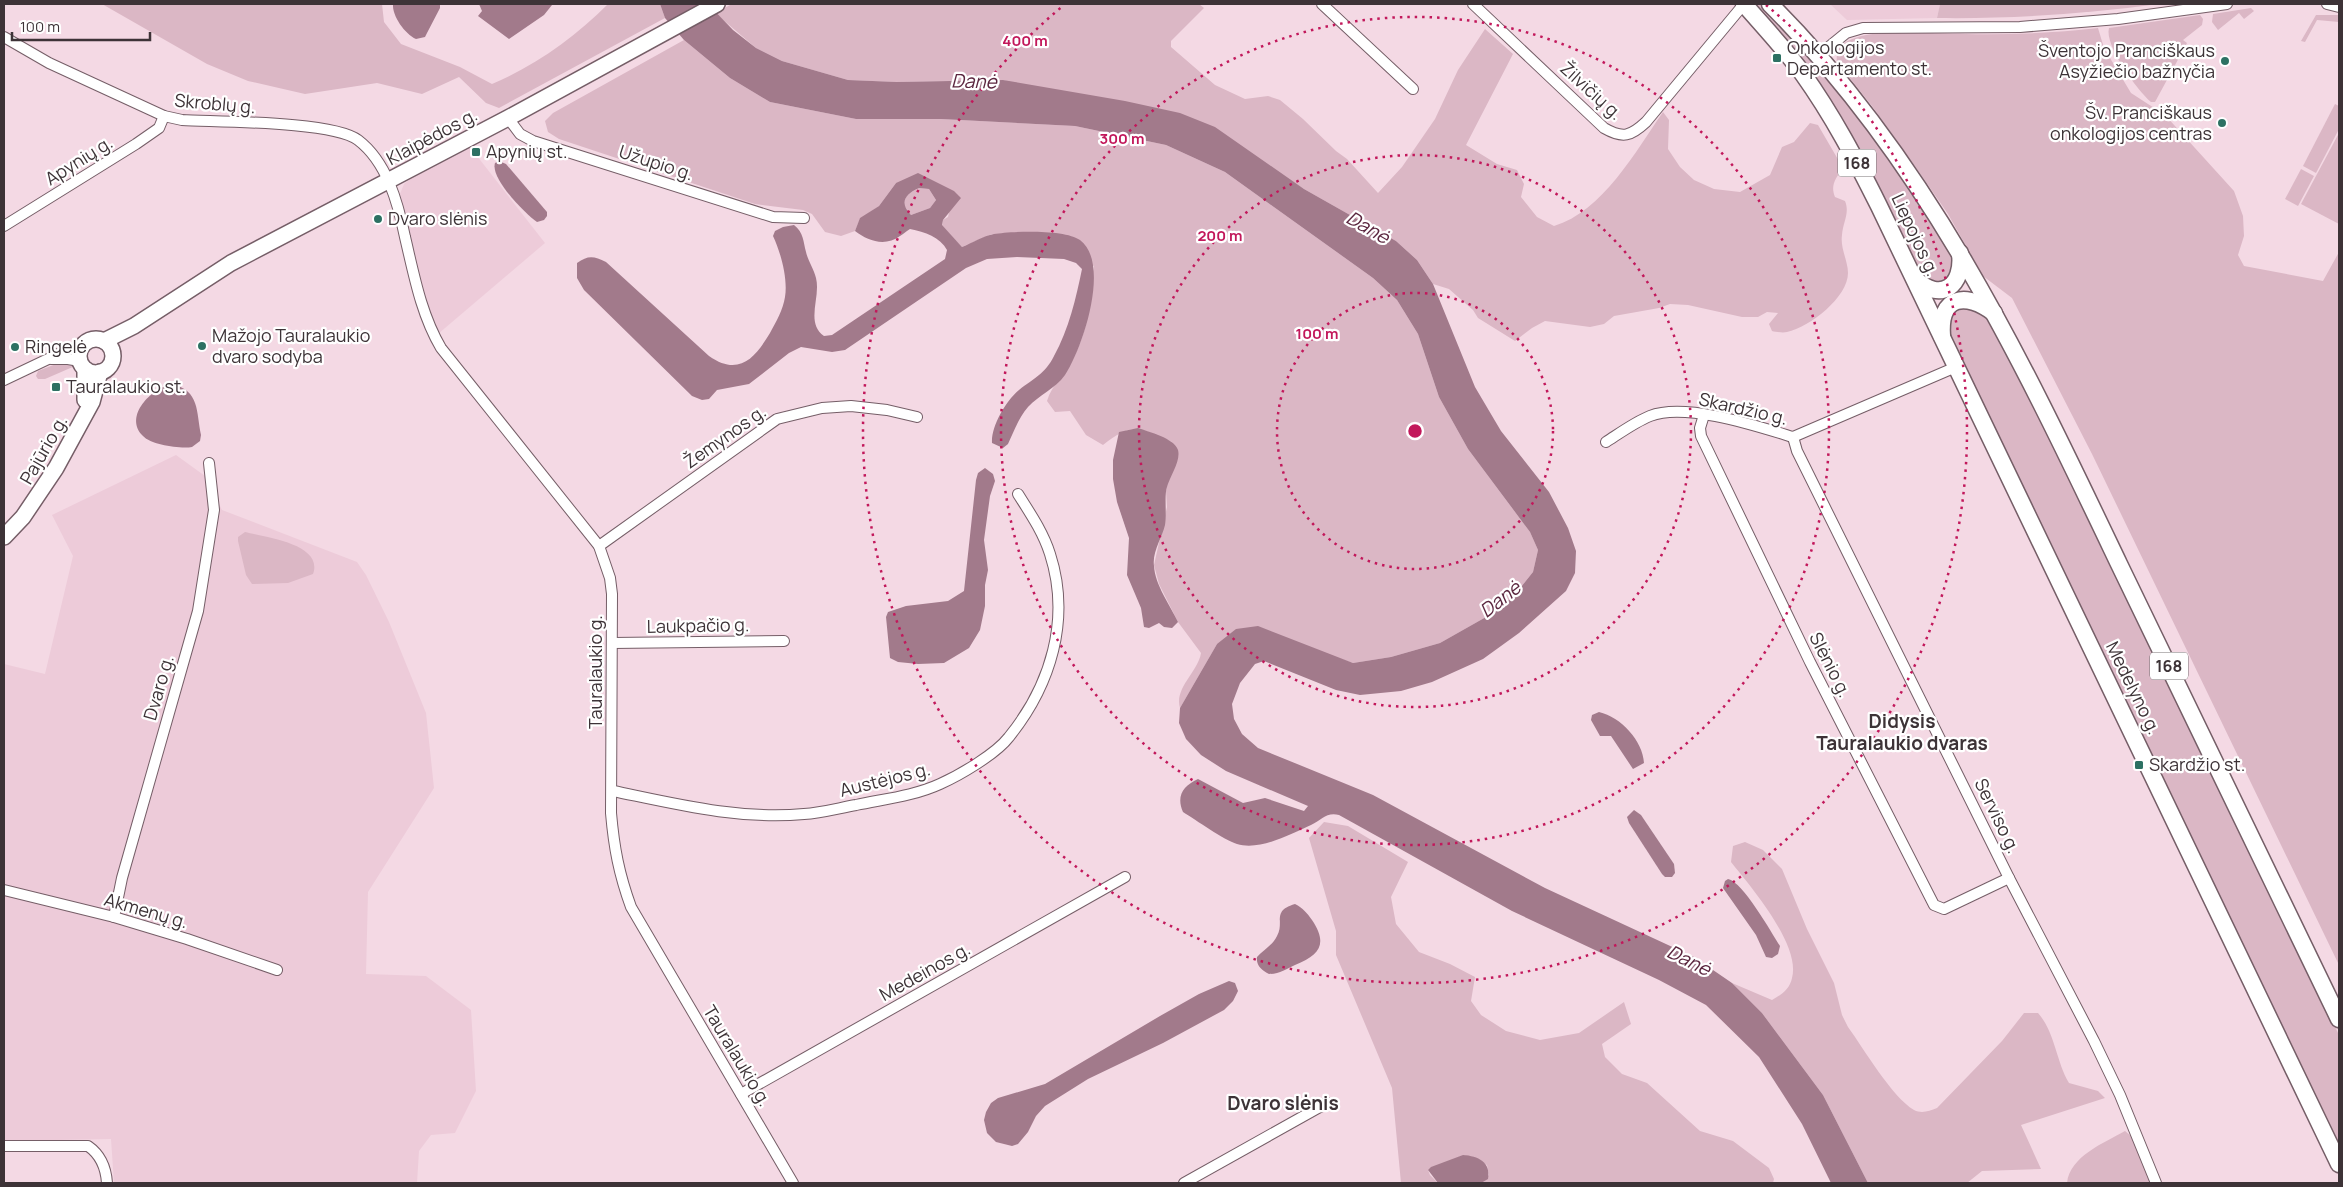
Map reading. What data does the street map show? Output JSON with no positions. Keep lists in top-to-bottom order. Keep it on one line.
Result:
{"streets":{"main road":["Klaipėdos g.","168","Liepojos g.","Pajūrio g.","Medelyno g."],"street":["Žilvičių g.","Skroblų g.","Apynių g.","Užupio g.","Skardžio g.","Žemynos g.","Laukpačio g.","Slėnio g.","Tauralaukio g.","Dvaro g.","Austėjos g.","Serviso g.","Akmenų g.","Medeinos g."]},"crossings":[["Žilvičių g.","Liepojos g."],["Skroblų g.","Klaipėdos g."],["Skroblų g.","Apynių g."],["Skroblų g.","Tauralaukio g."],["Klaipėdos g.","Užupio g."],["Klaipėdos g.","Pajūrio g."],["Klaipėdos g.","Tauralaukio g."],["168","Liepojos g."],["Liepojos g.","Medelyno g."],["Skardžio g.","Slėnio g."],["Skardžio g.","Medelyno g."],["Skardžio g.","Serviso g."],["Žemynos g.","Tauralaukio g."],["Laukpačio g.","Tauralaukio g."],["Slėnio g.","Serviso g."],["Tauralaukio g.","Austėjos g."],["Tauralaukio g.","Medeinos g."],["Dvaro g.","Akmenų g."]],"districts":["Didysis Tauralaukio dvaras","Dvaro slėnis"],"water":["Danė"],"places":{"transit":["Onkologijos Departamento st.","Apynių st.","Tauralaukio st.","Skardžio st."],"other":["Šventojo Pranciškaus Asyžiečio bažnyčia","Šv. Pranciškaus onkologijos centras","Dvaro slėnis","Mažojo Tauralaukio dvaro sodyba","Ringelė"]},"scale_bar":"100 m","rings":["400 m","300 m","200 m","100 m"]}
